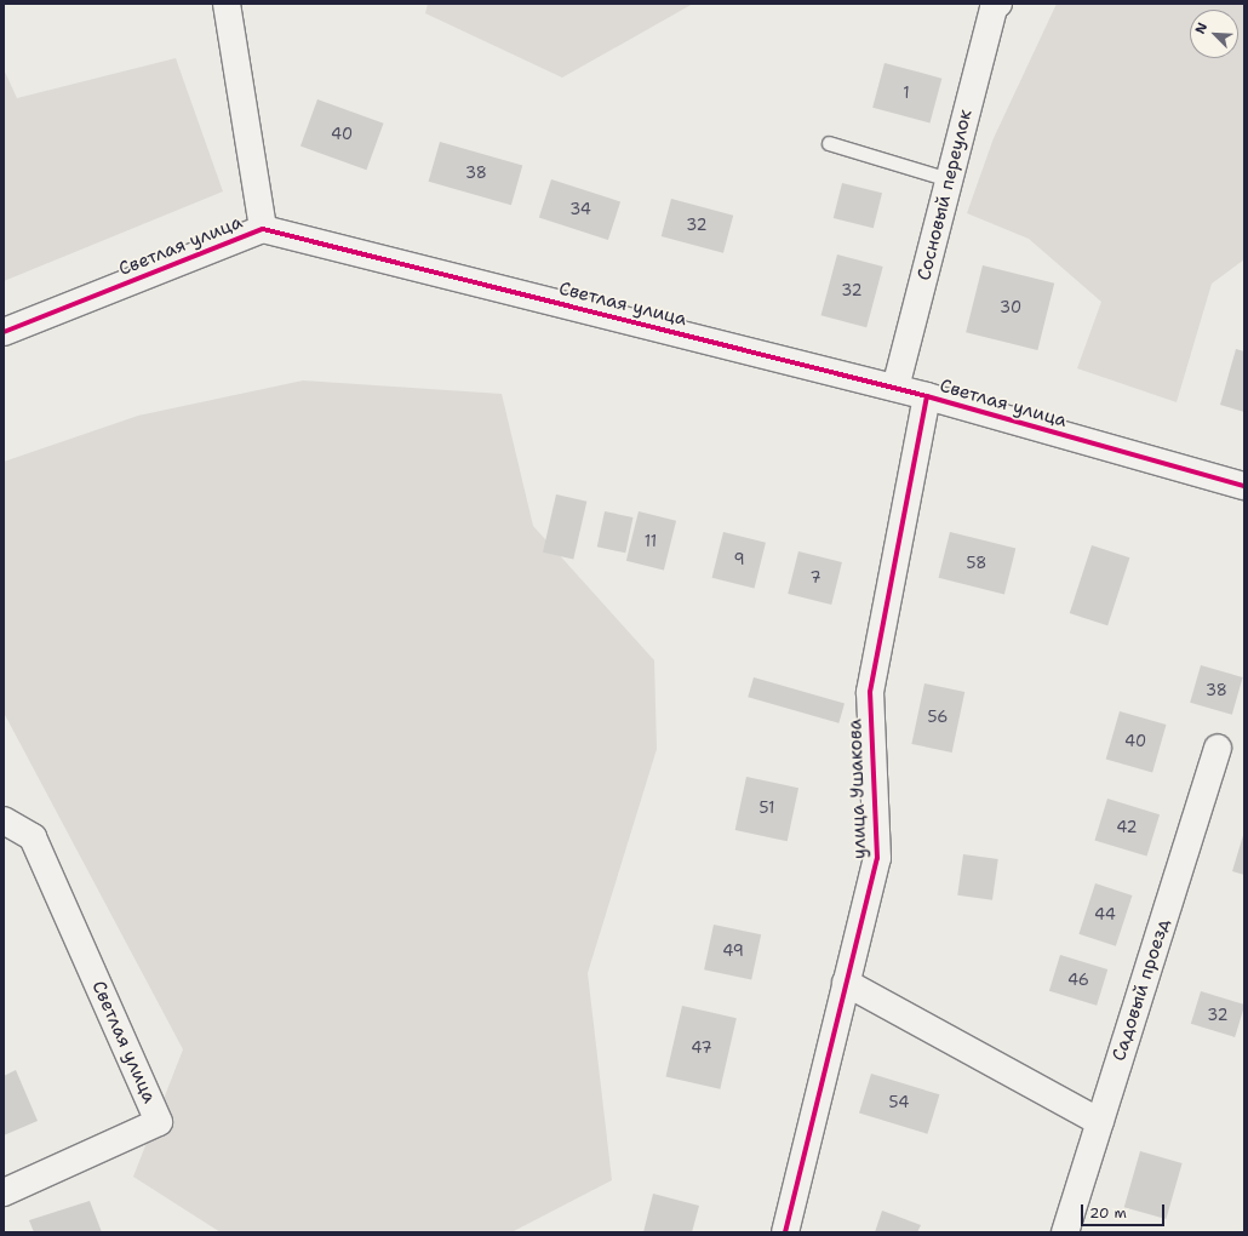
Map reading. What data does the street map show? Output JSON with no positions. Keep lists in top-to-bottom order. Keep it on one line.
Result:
{"streets":{"street":["Сосновый переулок","Светлая улица","улица Ушакова","Садовый проезд"]},"crossings":[["Сосновый переулок","Светлая улица"],["Светлая улица","улица Ушакова"]],"house_numbers":["1","40","38","34","32","32","30","11","9","58","7","38","56","40","51","42","44","49","46","32","47","54"],"scale_bar":"20 m","north":"top left"}
